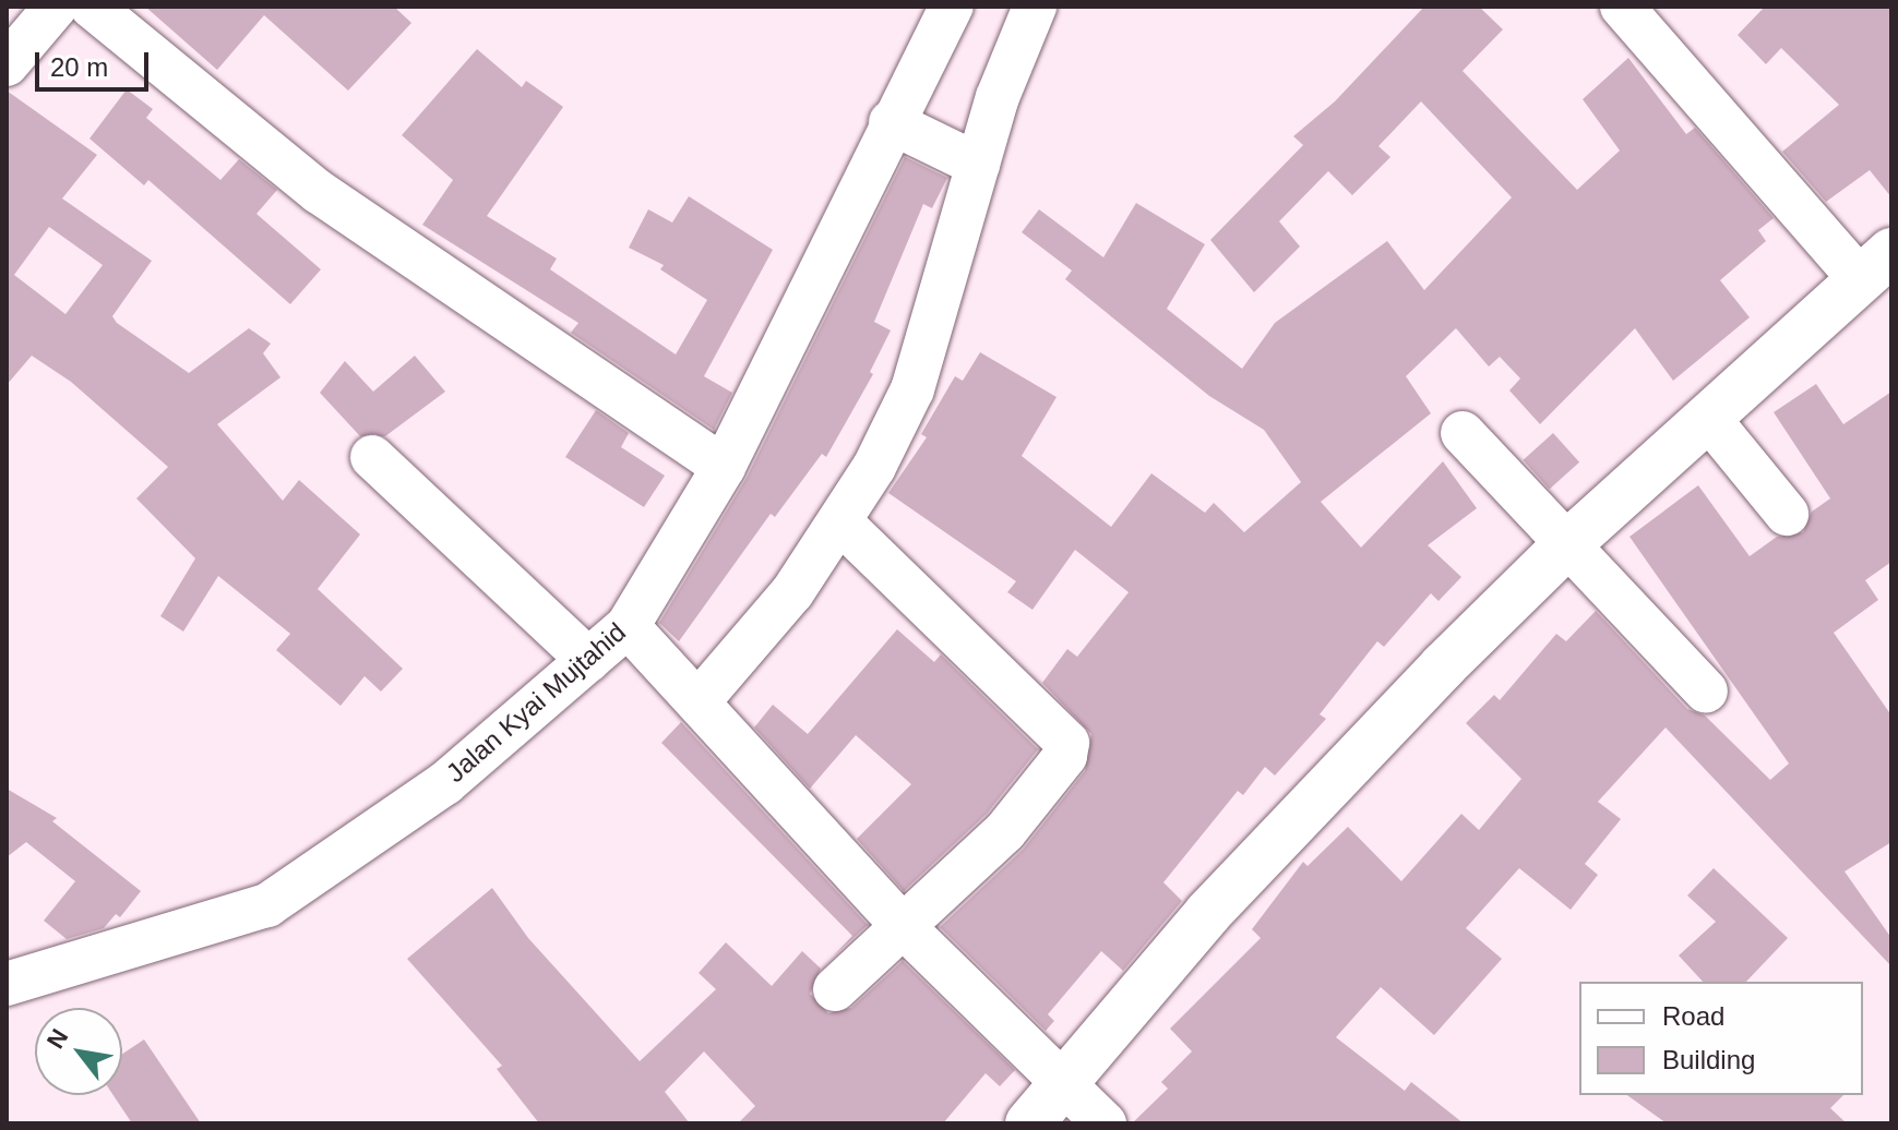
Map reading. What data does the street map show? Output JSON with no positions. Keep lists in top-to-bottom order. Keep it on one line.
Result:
{"streets":{"street":["Jalan Kyai Mujtahid"]},"legend":["Road","Building"],"scale_bar":"20 m","north":"top left"}
